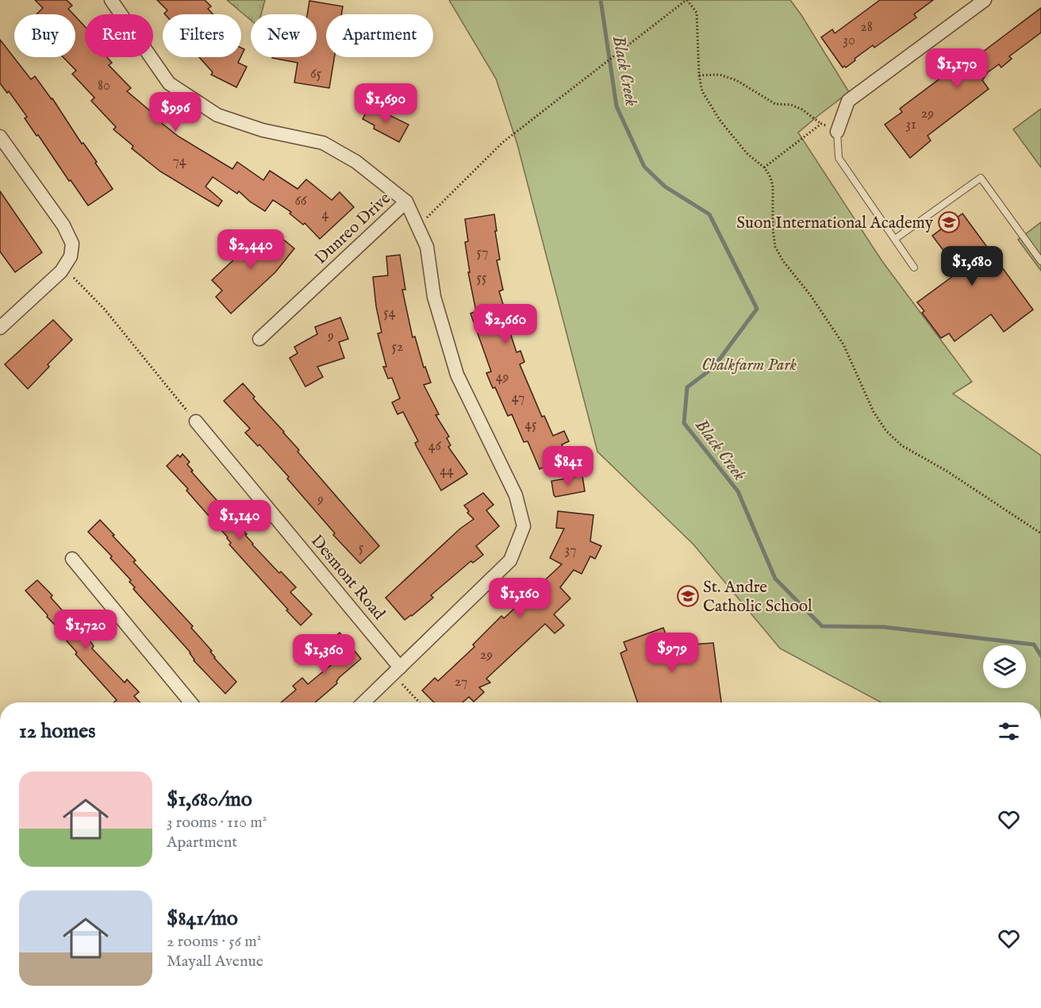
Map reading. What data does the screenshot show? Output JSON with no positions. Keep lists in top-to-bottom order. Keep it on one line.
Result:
{"streets":{"street":["Dunreo Drive","Desmont Road"]},"water":["Black Creek"],"parks":["Chalkfarm Park"],"places":{"school or university":["Suon International Academy","St. Andre Catholic School"]},"house_numbers":["28","30","65","80","29","31","74","66","4","57","55","54","9","52","49","47","45","46","44","9","5","37","29","27"],"page":{"chip":["Buy","Rent","Filters","New","Apartment"],"price":["$1,170","$1,690","$996","$2,440","$1,680","$2,660","$841","$1,140","$1,160","$1,720","$979","$1,360"],"heading":"12 homes","list":[{"name":"$1,680/mo","note":"3 rooms · 110 m² · Apartment"},{"name":"$841/mo","note":"2 rooms · 56 m² · Mayall Avenue"}]}}
